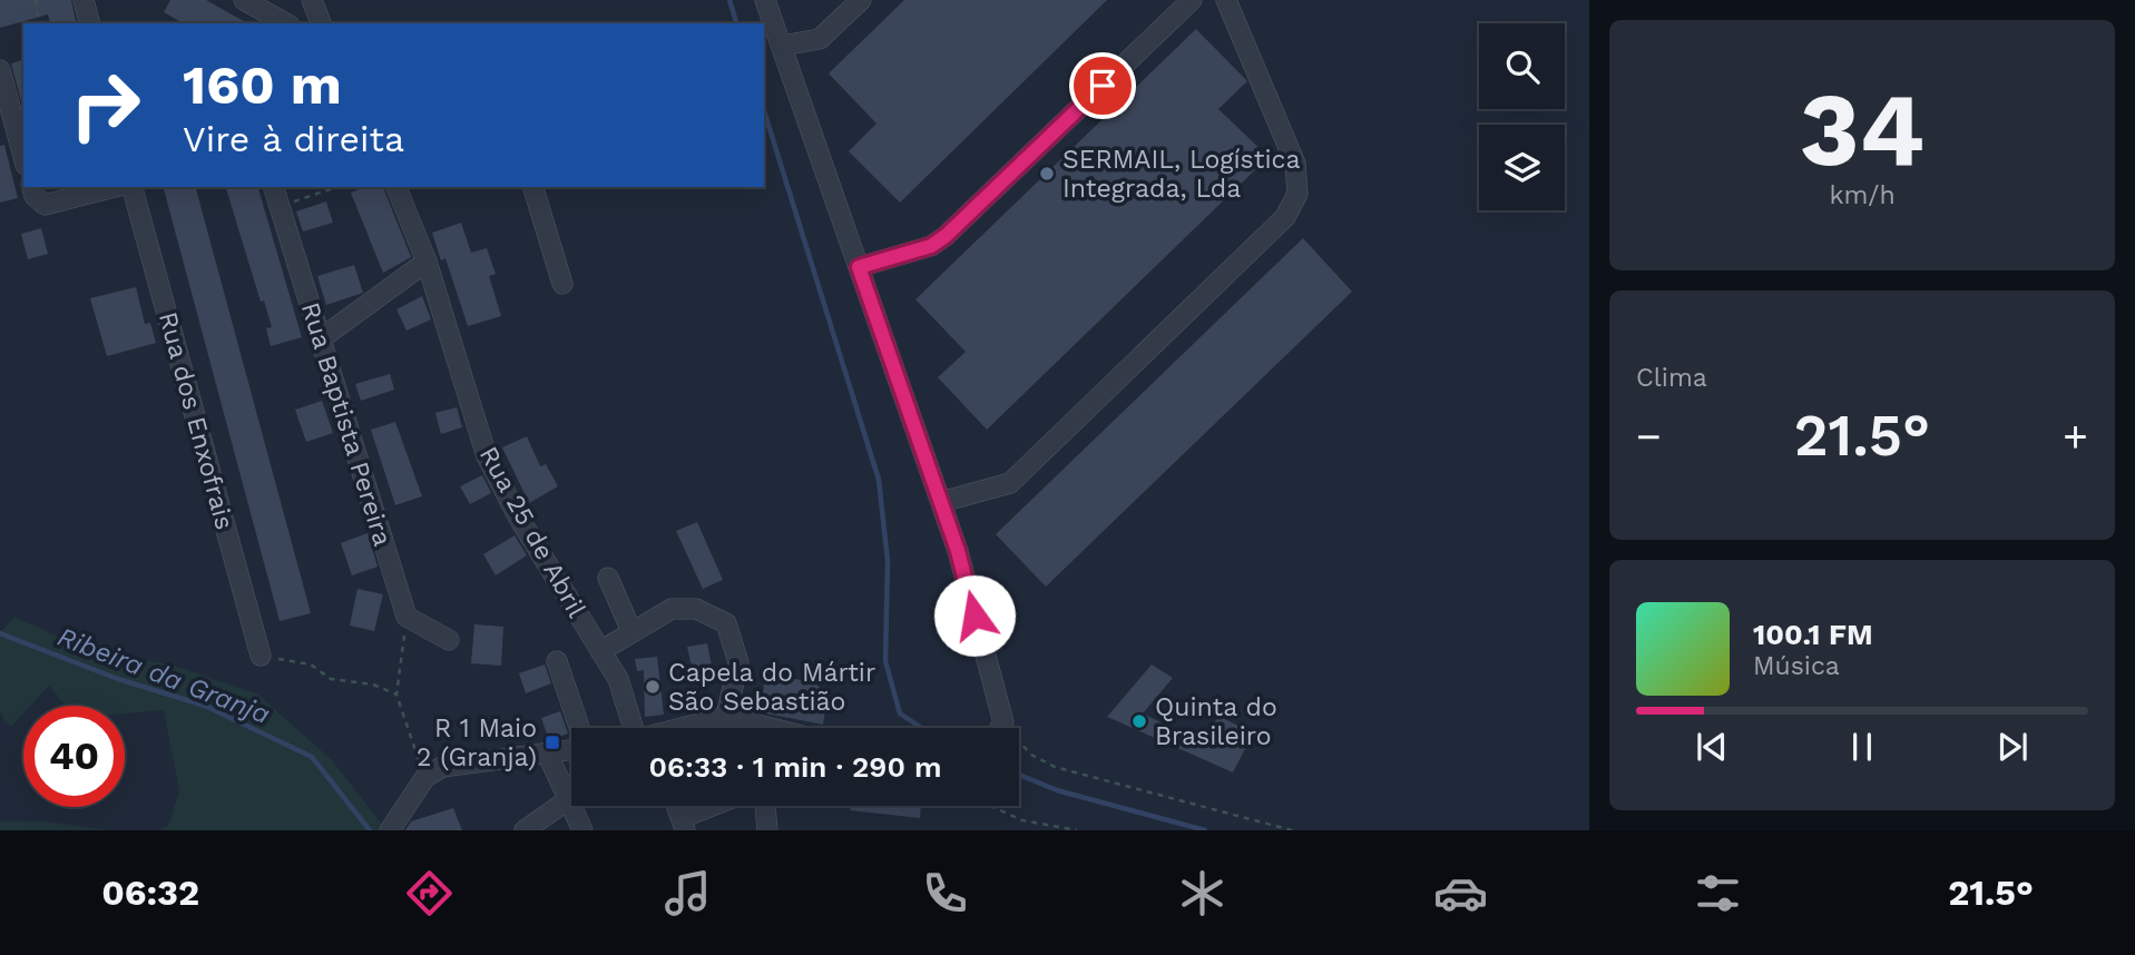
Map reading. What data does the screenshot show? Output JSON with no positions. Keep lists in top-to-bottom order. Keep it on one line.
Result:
{"streets":{"street":["Rua dos Enxofrais","Rua Baptista Pereira","Rua 25 de Abril"]},"water":["Ribeira da Granja"],"places":{"other":["SERMAIL, Logística Integrada, Lda","Capela do Mártir São Sebastião","Quinta do Brasileiro"],"transit":["R 1 Maio 2 (Granja)"]},"page":{"tile":[["34","km/h"],"Clima"],"turn":["160 m","Vire à direita"],"heat":["−","21.5°","+"],"song":["100.1 FM","Música"],"limit":"40","trip":"06:33 · 1 min · 290 m","tabs":["06:32","21.5°"]}}
